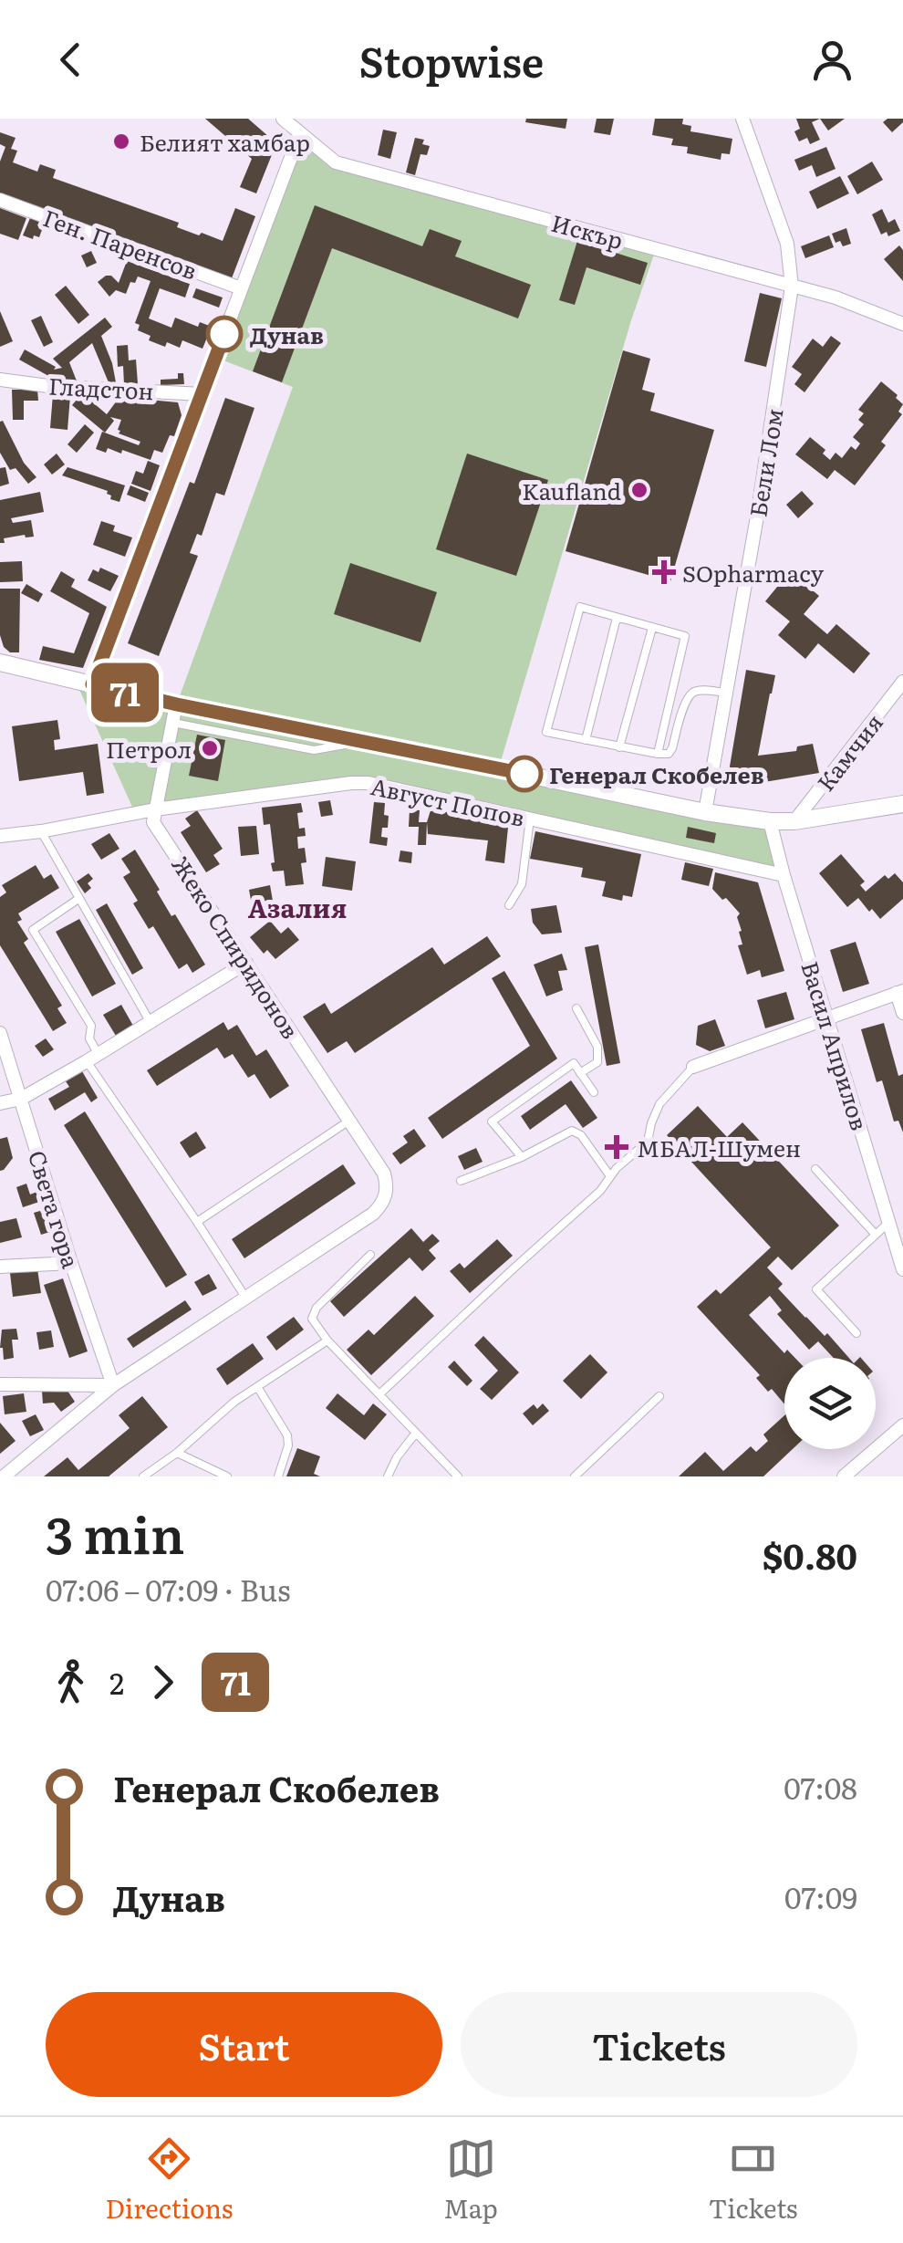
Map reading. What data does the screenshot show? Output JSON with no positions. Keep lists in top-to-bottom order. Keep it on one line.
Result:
{"streets":{"street":["Искър","Ген. Паренсов","Гладстон","Бели Лом","Камчия","Август Попов","Жеко Спиридонов","Васил Априлов","Света гора"]},"crossings":[["Искър","Бели Лом"],["Август Попов","Жеко Спиридонов"],["Август Попов","Васил Априлов"]],"districts":["Азалия"],"places":{"other":["Белият хамбар","Дунав","Kaufland","Петрол","Генерал Скобелев"],"health":["SOpharmacy","МБАЛ-Шумен"]},"lines":["bus line 71"],"page":{"header":"Stopwise","on_map":"71","heading":["3 min","07:06 – 07:09 · Bus","$0.80"],"legs":["2","71"],"list":[{"name":"Генерал Скобелев","value":"07:08"},{"name":"Дунав","value":"07:09"}],"buttons":["Start","Tickets"],"tabs":["Directions","Map","Tickets"]}}
